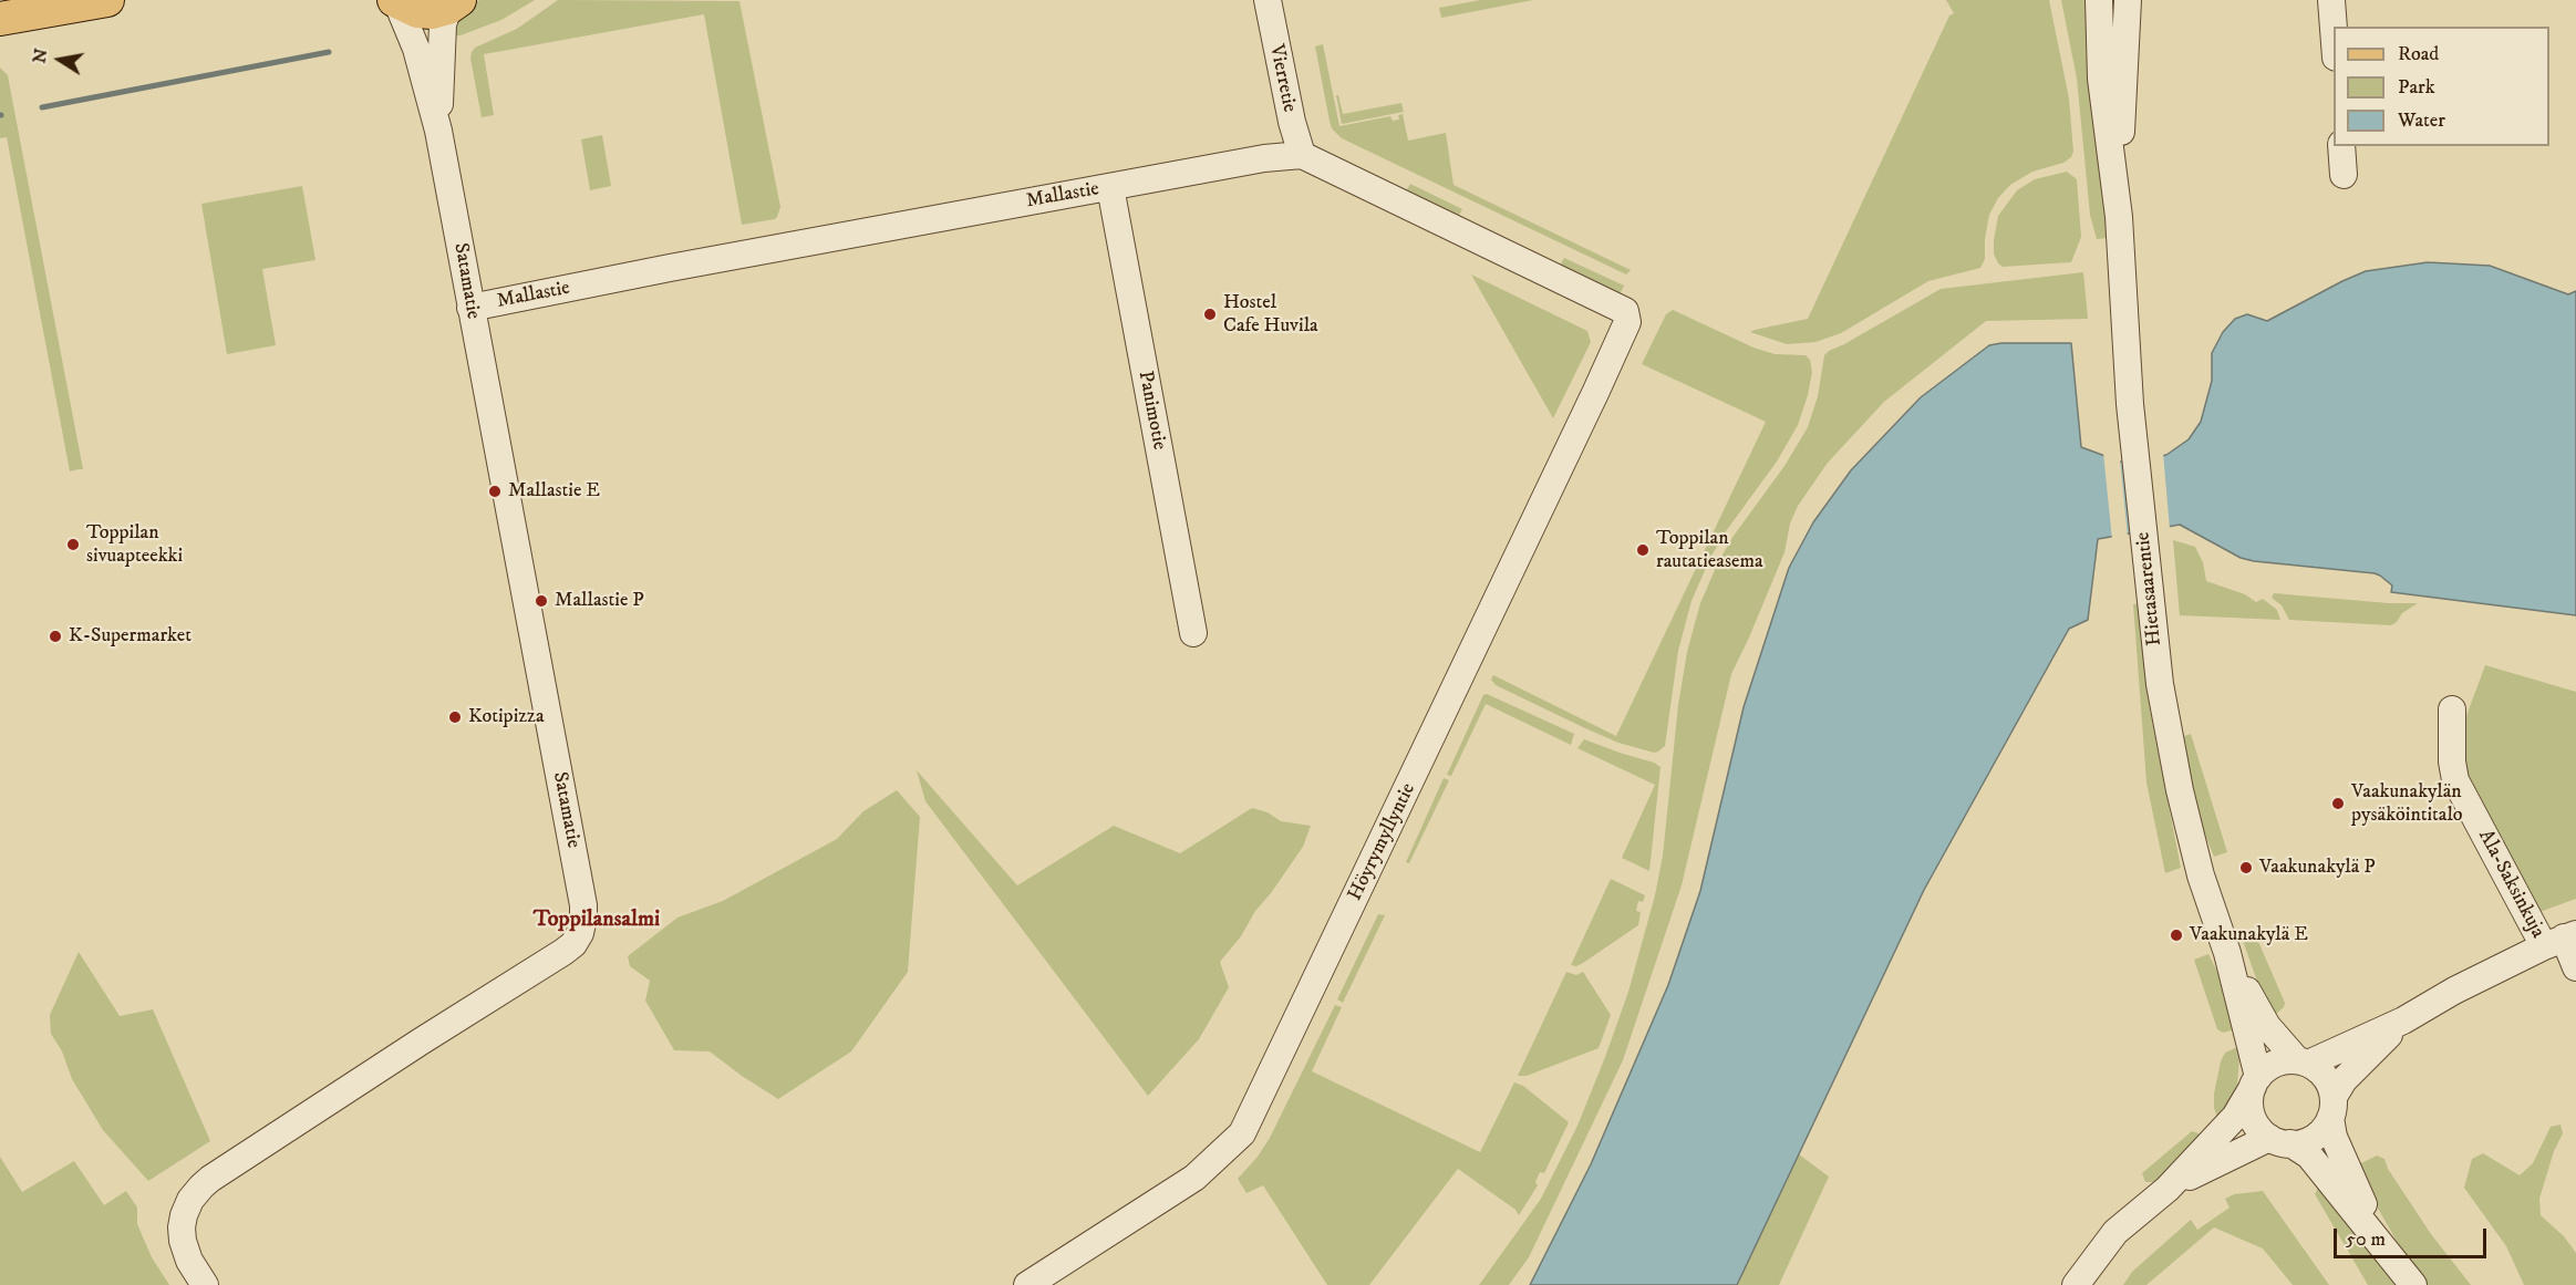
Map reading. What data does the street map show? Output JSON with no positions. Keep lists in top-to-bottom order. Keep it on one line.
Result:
{"streets":{"street":["Vierretie","Mallastie","Satamatie","Panimotie","Hietasaarentie","Höyrymyllyntie","Ala-Saksinkuja"]},"crossings":[["Vierretie","Mallastie"],["Vierretie","Höyrymyllyntie"],["Mallastie","Satamatie"],["Mallastie","Panimotie"],["Mallastie","Höyrymyllyntie"]],"districts":["Toppilansalmi"],"places":["Hostel Cafe Huvila","Mallastie E","Toppilan sivuapteekki","Toppilan rautatieasema","Mallastie P","K-Supermarket","Kotipizza","Vaakunakylän pysäköintitalo","Vaakunakylä P","Vaakunakylä E"],"legend":["Road","Park","Water"],"scale_bar":"50 m","north":"left"}
